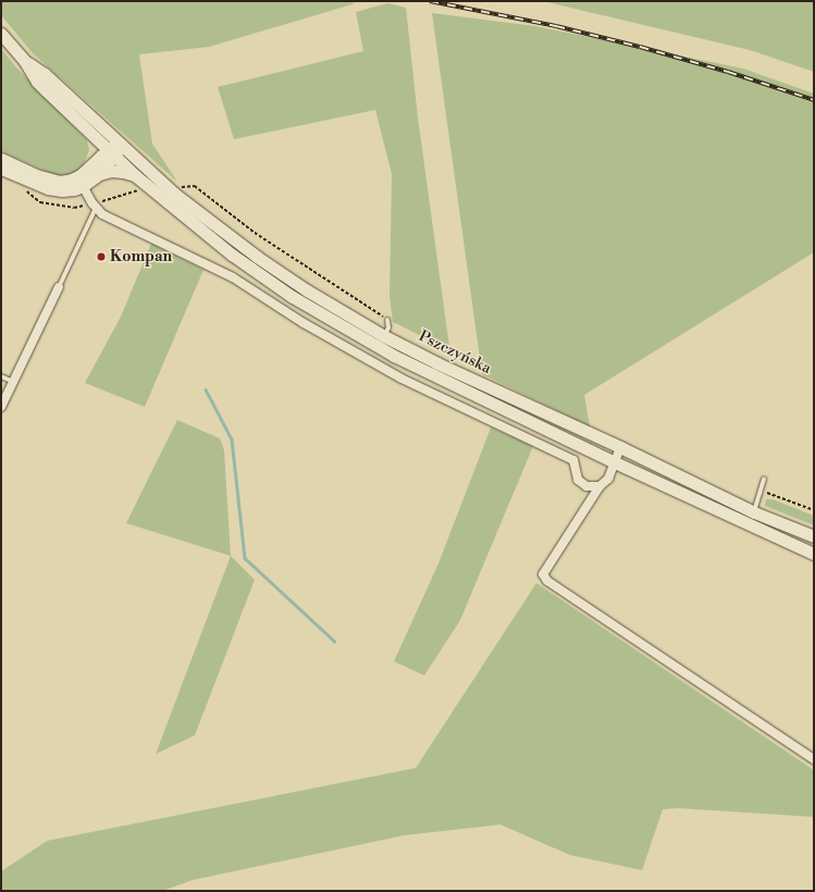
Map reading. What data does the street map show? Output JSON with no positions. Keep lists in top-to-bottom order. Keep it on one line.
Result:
{"streets":{"main road":["Pszczyńska"]},"places":["Kompan"]}
